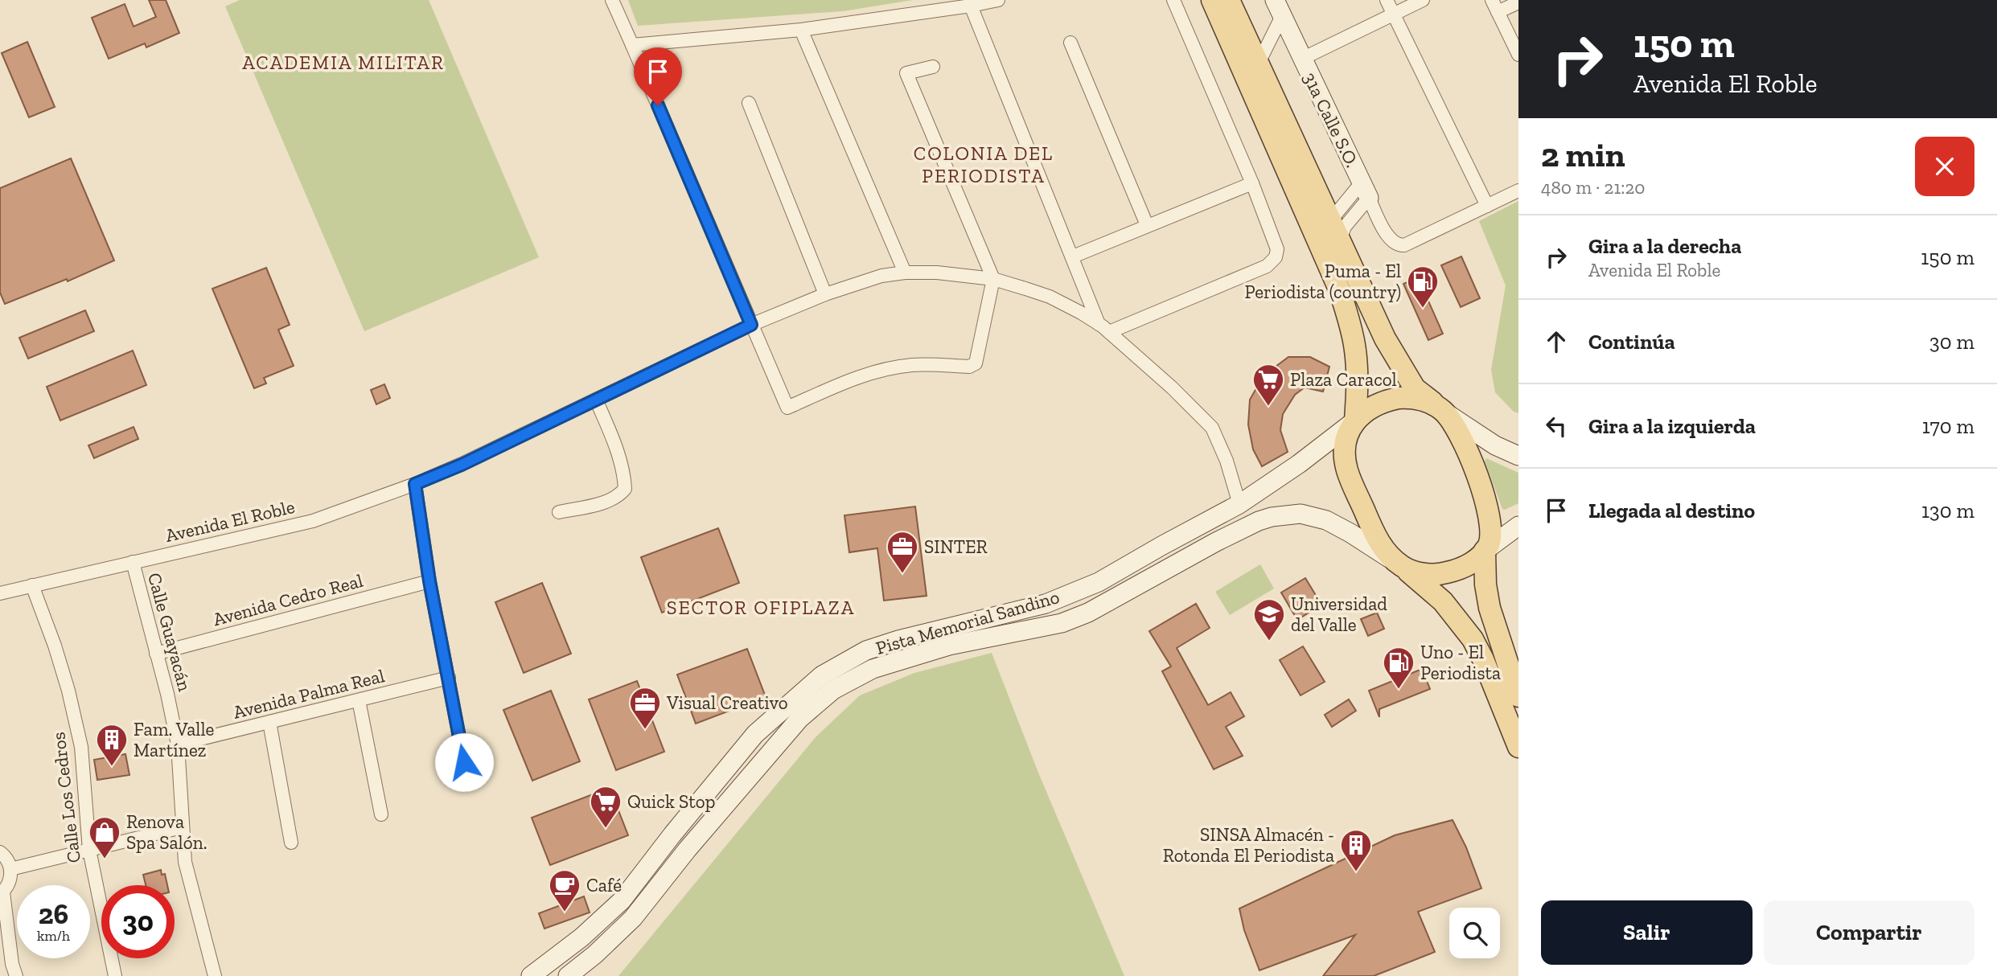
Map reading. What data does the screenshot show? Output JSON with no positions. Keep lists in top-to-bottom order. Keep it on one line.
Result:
{"streets":{"main road":["31a Calle S.O.","Pista Memorial Sandino"],"street":["Avenida El Roble","Avenida Cedro Real","Calle Guayacán","Avenida Palma Real","Calle Los Cedros"]},"crossings":[["Avenida El Roble","Pista Memorial Sandino"],["Avenida El Roble","Calle Guayacán"],["Avenida El Roble","Calle Los Cedros"],["Avenida Cedro Real","Calle Guayacán"],["Calle Guayacán","Avenida Palma Real"]],"districts":["ACADEMIA MILITAR","COLONIA DEL PERIODISTA","SECTOR OFIPLAZA"],"places":{"fuel station":["Puma - El Periodista (country)","Uno - El Periodista"],"supermarket":["Plaza Caracol","Quick Stop"],"office":["SINTER","Visual Creativo"],"school or university":["Universidad del Valle"],"building":["Fam. Valle Martínez","SINSA Almacén - Rotonda El Periodista"],"shop":["Renova Spa Salón."],"cafe":["Café"]},"page":{"turn":["150 m","Avenida El Roble"],"heading":["2 min","480 m · 21:20"],"list":[{"name":"Gira a la derecha","note":"Avenida El Roble","value":"150 m"},{"name":"Continúa","value":"30 m"},{"name":"Gira a la izquierda","value":"170 m"},{"name":"Llegada al destino","value":"130 m"}],"speed":"26 km/h","limit":"30","buttons":["Salir","Compartir"]}}
